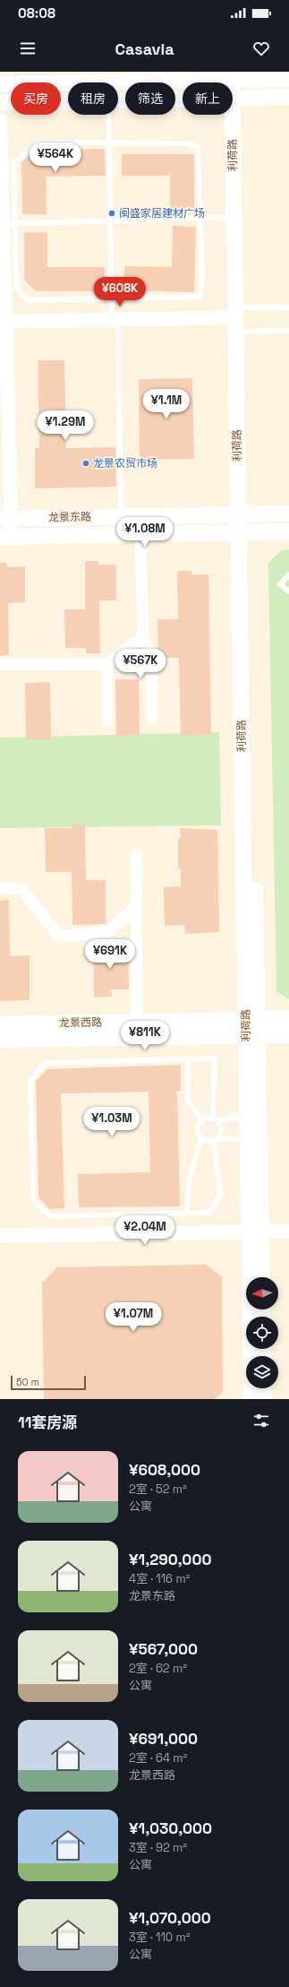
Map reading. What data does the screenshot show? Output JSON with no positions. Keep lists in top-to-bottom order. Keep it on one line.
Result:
{"streets":{"main road":["利荷路","龙景东路","龙景西路"]},"crossings":[["利荷路","龙景东路"],["利荷路","龙景西路"]],"places":["闽盛家居建材广场","龙景农贸市场"],"scale_bar":"50 m","north":"left","page":{"status":"08:08","header":"Casavia","chip":["买房","租房","筛选","新上"],"price":["¥564K","¥608K","¥1.1M","¥1.29M","¥1.08M","¥567K","¥691K","¥811K","¥1.03M","¥2.04M","¥1.07M"],"scale":"50 m","heading":"11套房源","list":[{"name":"¥608,000","note":"2室 · 52 m² · 公寓"},{"name":"¥1,290,000","note":"4室 · 116 m² · 龙景东路"},{"name":"¥567,000","note":"2室 · 62 m² · 公寓"},{"name":"¥691,000","note":"2室 · 64 m² · 龙景西路"},{"name":"¥1,030,000","note":"3室 · 92 m² · 公寓"},{"name":"¥1,070,000","note":"3室 · 110 m² · 公寓"}]}}
